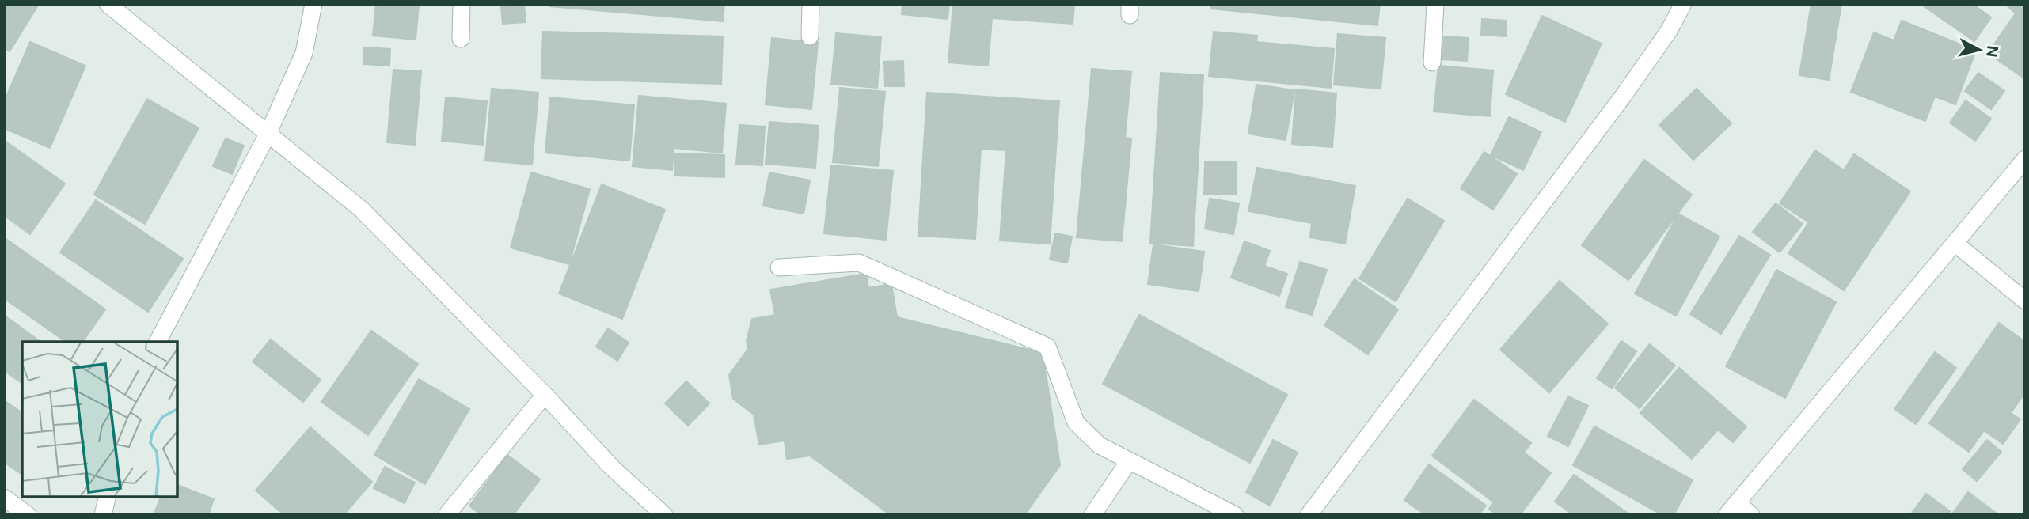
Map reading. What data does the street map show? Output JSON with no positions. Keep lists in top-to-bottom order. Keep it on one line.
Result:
{"north":"right"}
